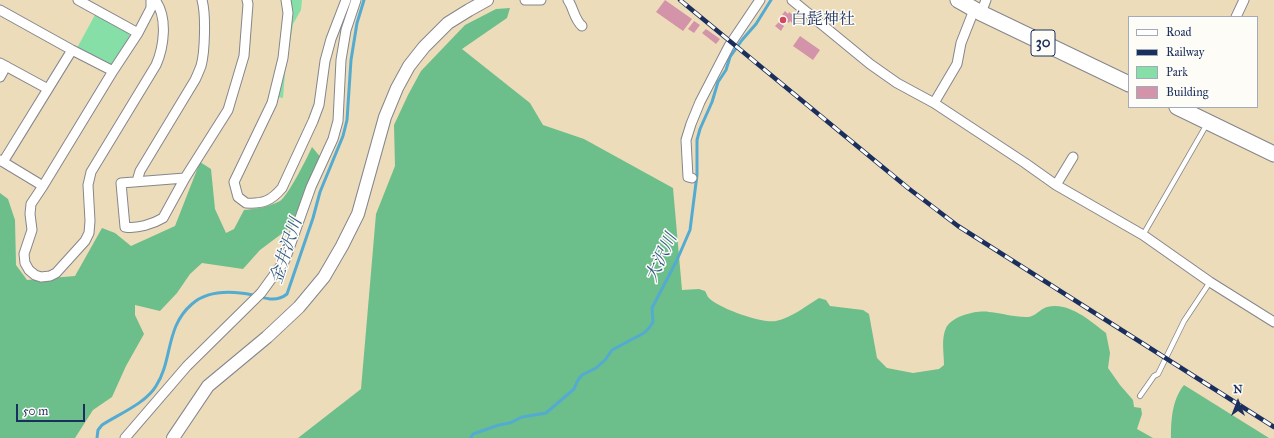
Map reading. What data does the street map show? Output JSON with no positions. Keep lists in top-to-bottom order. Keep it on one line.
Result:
{"streets":{"main road":["30"]},"water":["金井沢川","大沢川"],"places":["白髭神社"],"legend":["Road","Railway","Park","Building"],"scale_bar":"50 m","north":"top"}
